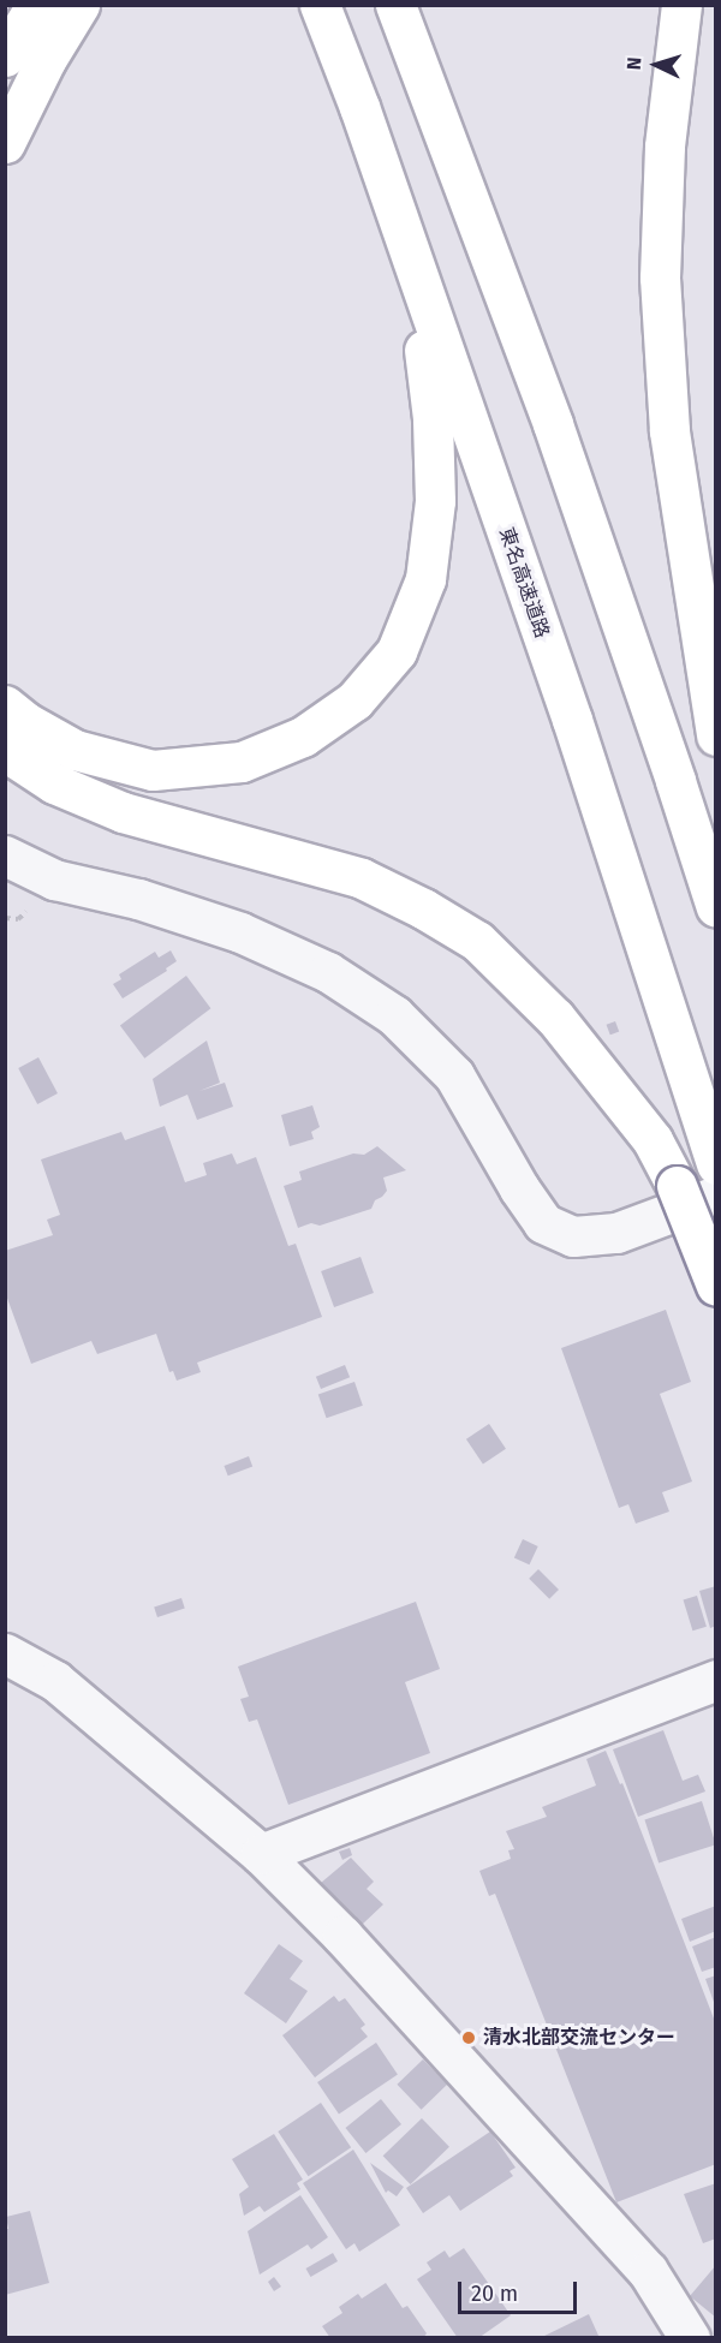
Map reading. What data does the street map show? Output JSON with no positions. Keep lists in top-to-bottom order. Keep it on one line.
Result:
{"streets":{"highway":["東名高速道路"]},"places":["清水北部交流センター"],"scale_bar":"20 m","north":"left"}
